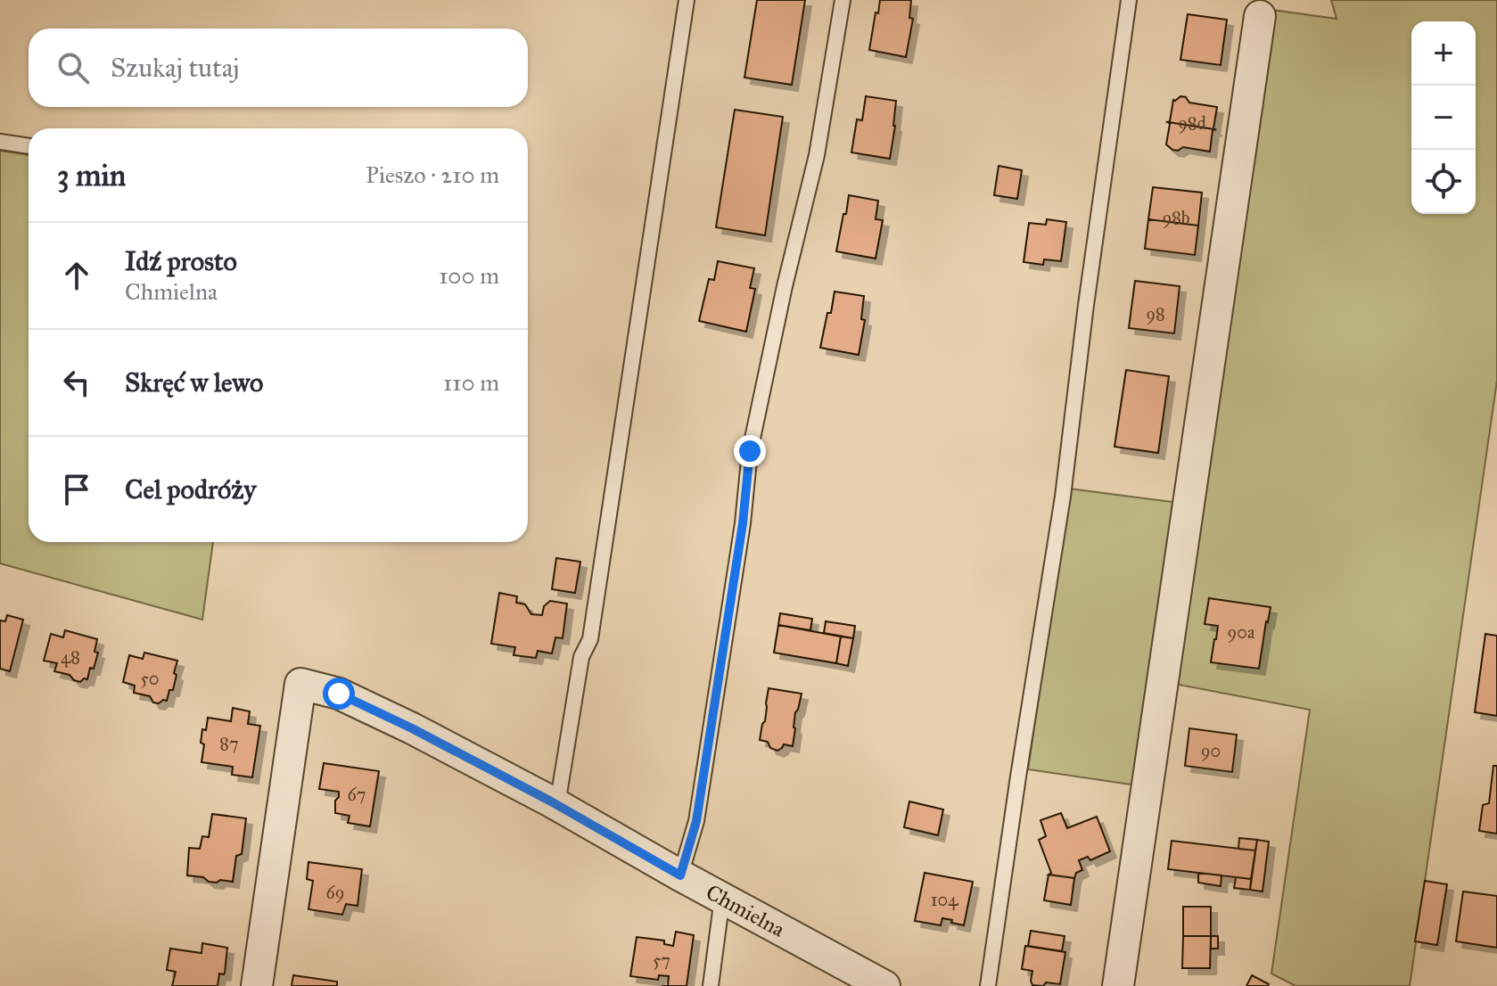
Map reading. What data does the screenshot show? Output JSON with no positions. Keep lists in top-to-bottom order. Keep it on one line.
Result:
{"streets":{"street":["Chmielna"]},"house_numbers":["98d","98b","98","90a","48","50","87","90","67","69","104","57"],"page":{"map_buttons":["+","−"],"search":"Szukaj tutaj","heading":["3 min","Pieszo · 210 m"],"list":[["Idź prosto","Chmielna","100 m"],["Skręć w lewo","110 m"],"Cel podróży"]}}
